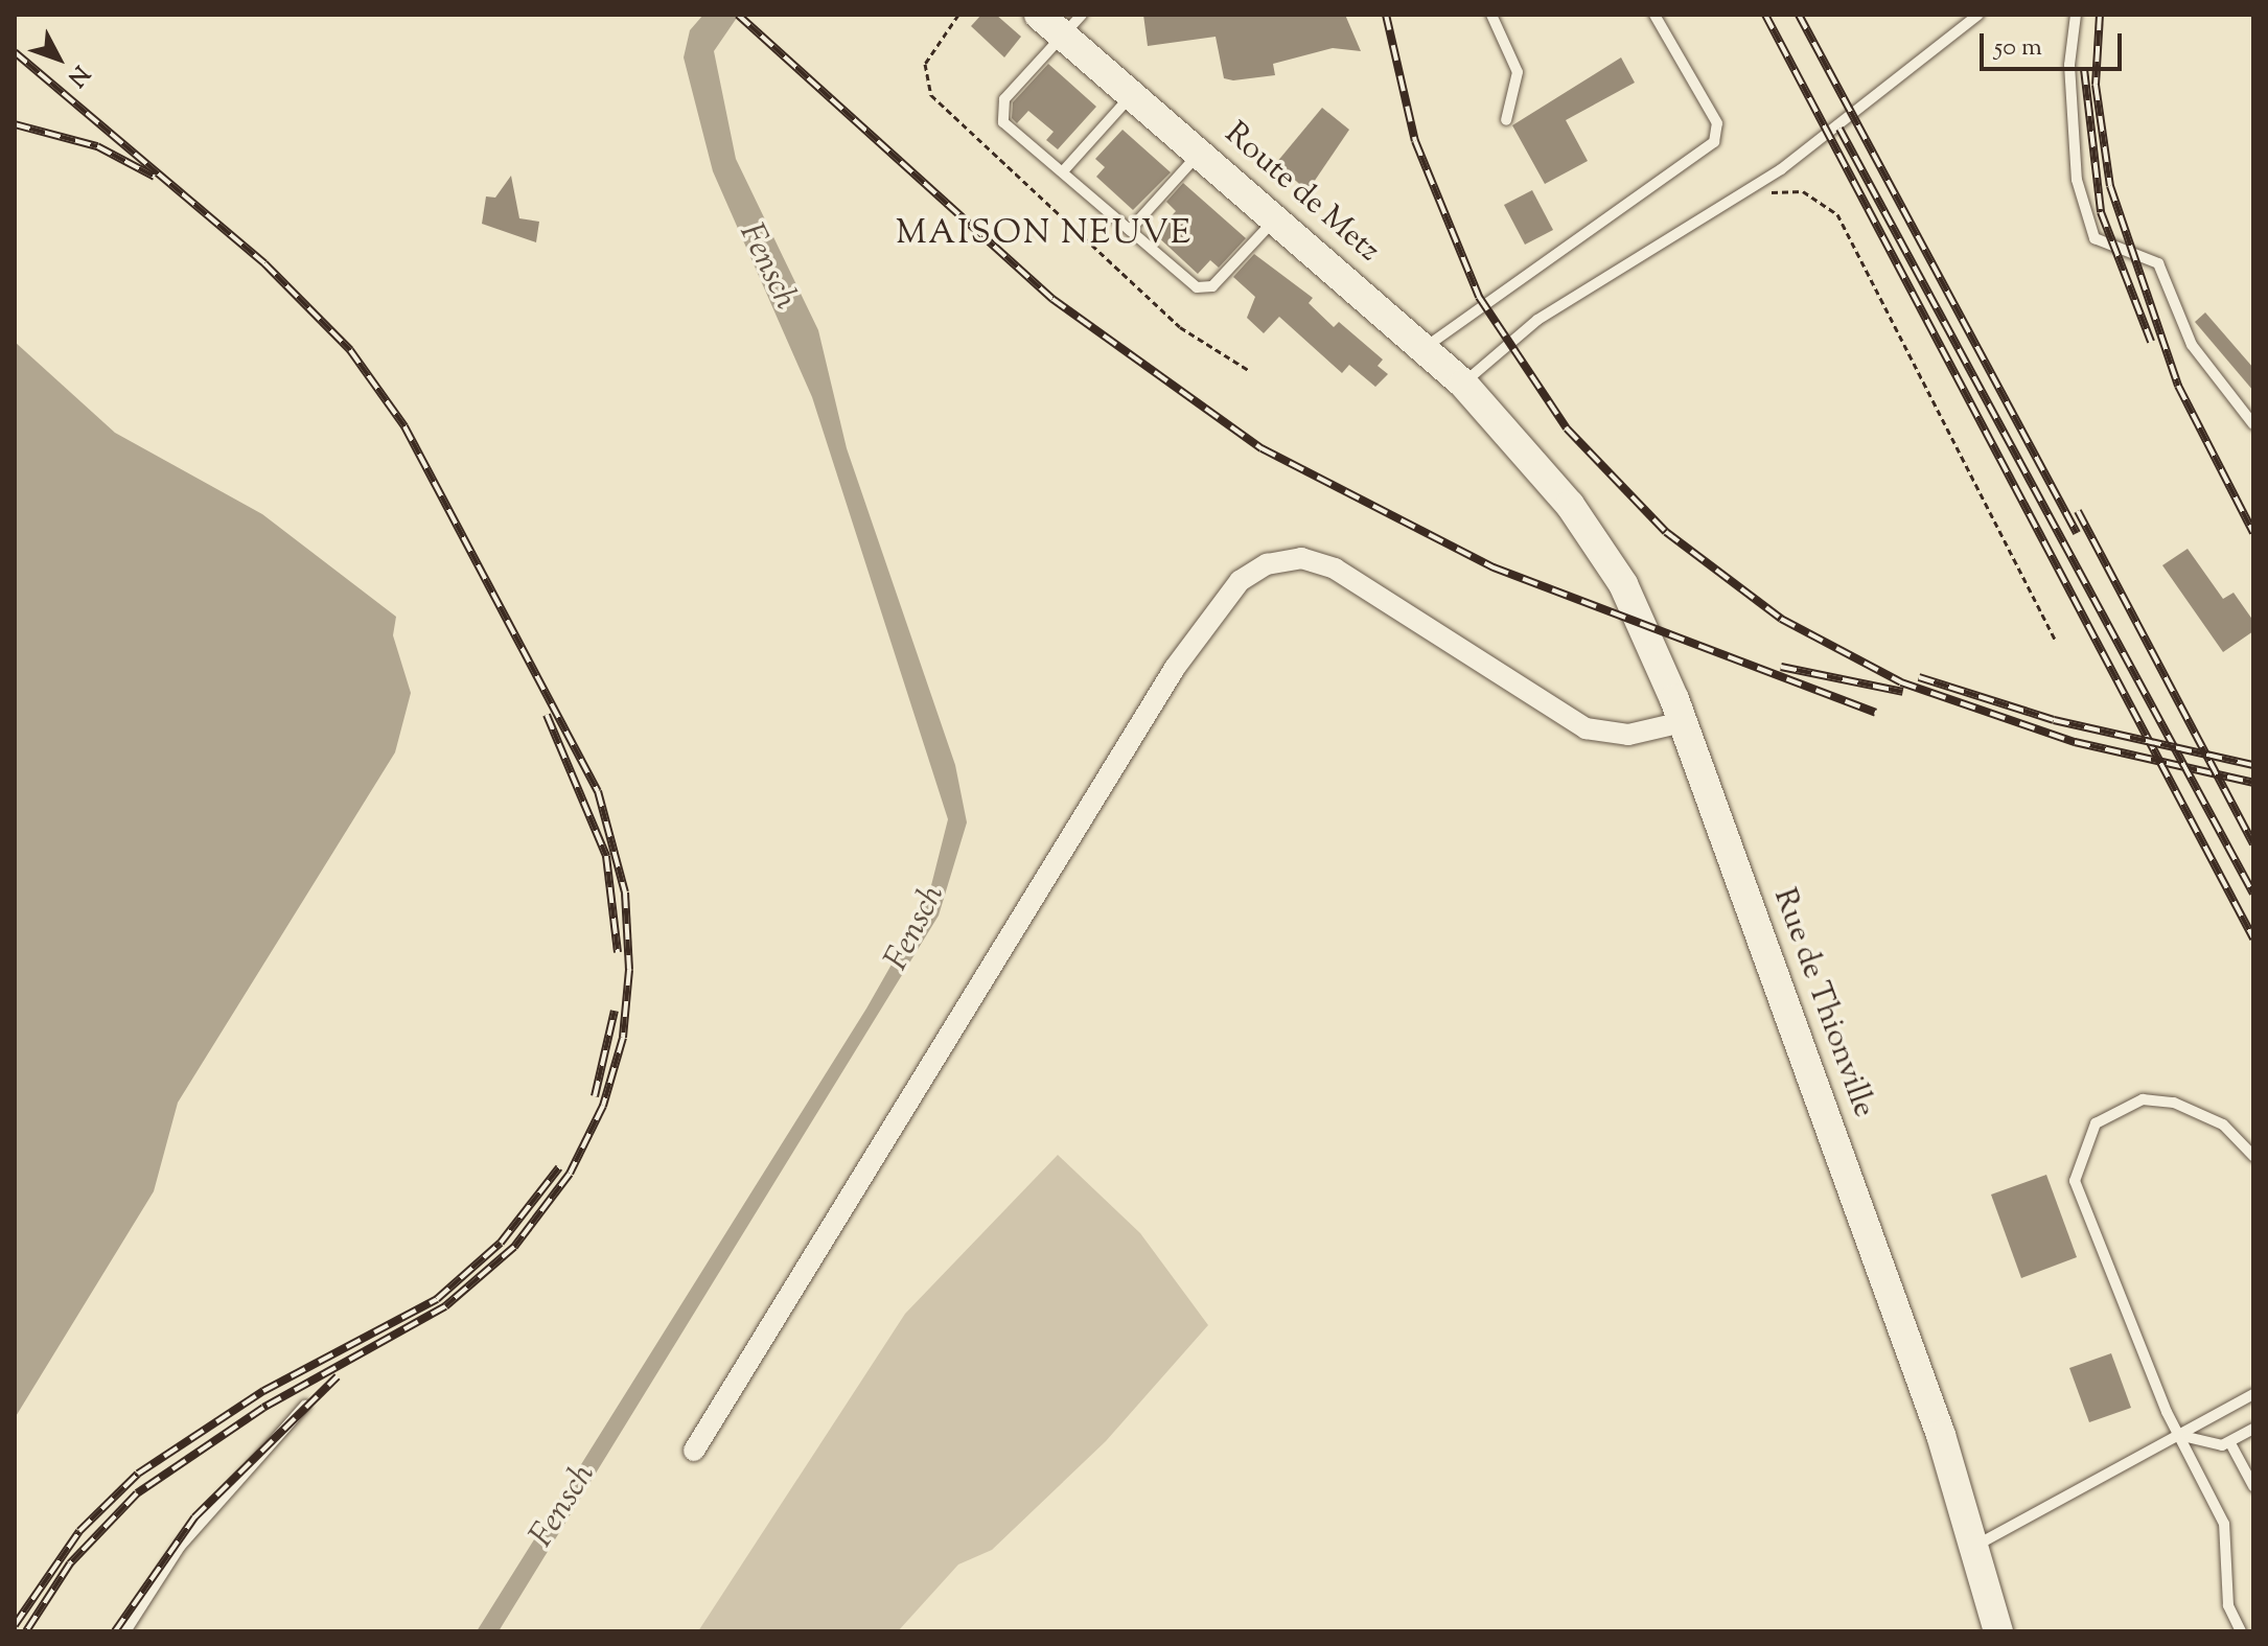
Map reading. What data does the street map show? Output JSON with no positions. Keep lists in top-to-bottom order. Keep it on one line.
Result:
{"streets":{"main road":["Route de Metz","Rue de Thionville"]},"crossings":[["Route de Metz","Rue de Thionville"]],"districts":["MAISON NEUVE"],"water":["Fensch"],"scale_bar":"50 m","north":"bottom right"}
